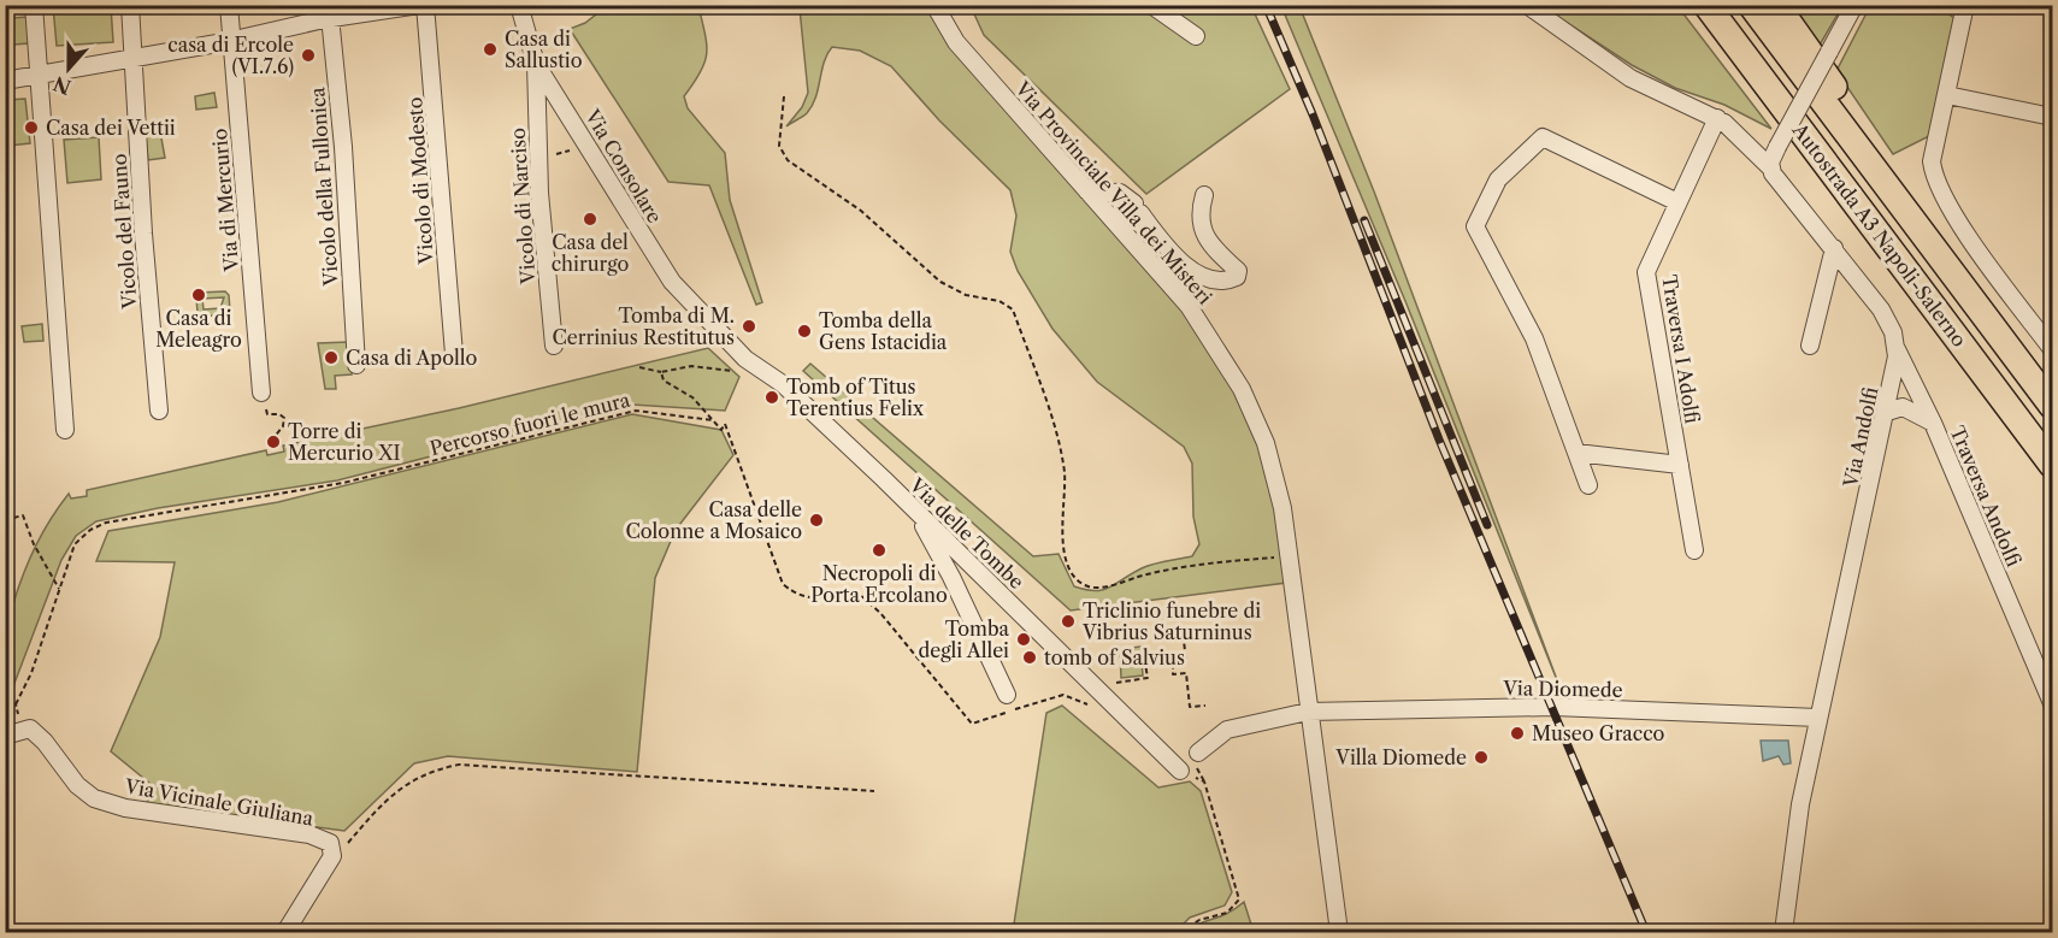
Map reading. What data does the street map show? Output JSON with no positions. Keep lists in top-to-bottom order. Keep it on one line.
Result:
{"streets":{"highway":["Autostrada A3 Napoli-Salerno"],"street":["Via Consolare","Vicolo di Modesto","Vicolo della Fullonica","Via Provinciale Villa dei Misteri","Via di Mercurio","Vicolo di Narciso","Vicolo del Fauno","Traversa I Adolfi","Via Andolfi","Traversa Andolfi","Via delle Tombe","Via Diomede","Via Vicinale Giuliana"],"path":["Percorso fuori le mura"]},"crossings":[["Via Consolare","Vicolo di Narciso"],["Via Consolare","Via delle Tombe"],["Via Provinciale Villa dei Misteri","Via Diomede"],["Via Andolfi","Traversa Andolfi"],["Via Andolfi","Via Diomede"],["Via delle Tombe","Via Diomede"]],"places":["Casa di Sallustio","casa di Ercole (VI.7.6)","Casa dei Vettii","Casa del chirurgo","Casa di Meleagro","Tomba di M. Cerrinius Restitutus","Tomba della Gens Istacidia","Casa di Apollo","Tomb of Titus Terentius Felix","Torre di Mercurio XI","Casa delle Colonne a Mosaico","Necropoli di Porta Ercolano","Triclinio funebre di Vibrius Saturninus","Tomba degli Allei","tomb of Salvius","Museo Gracco","Villa Diomede"],"north":"bottom"}
